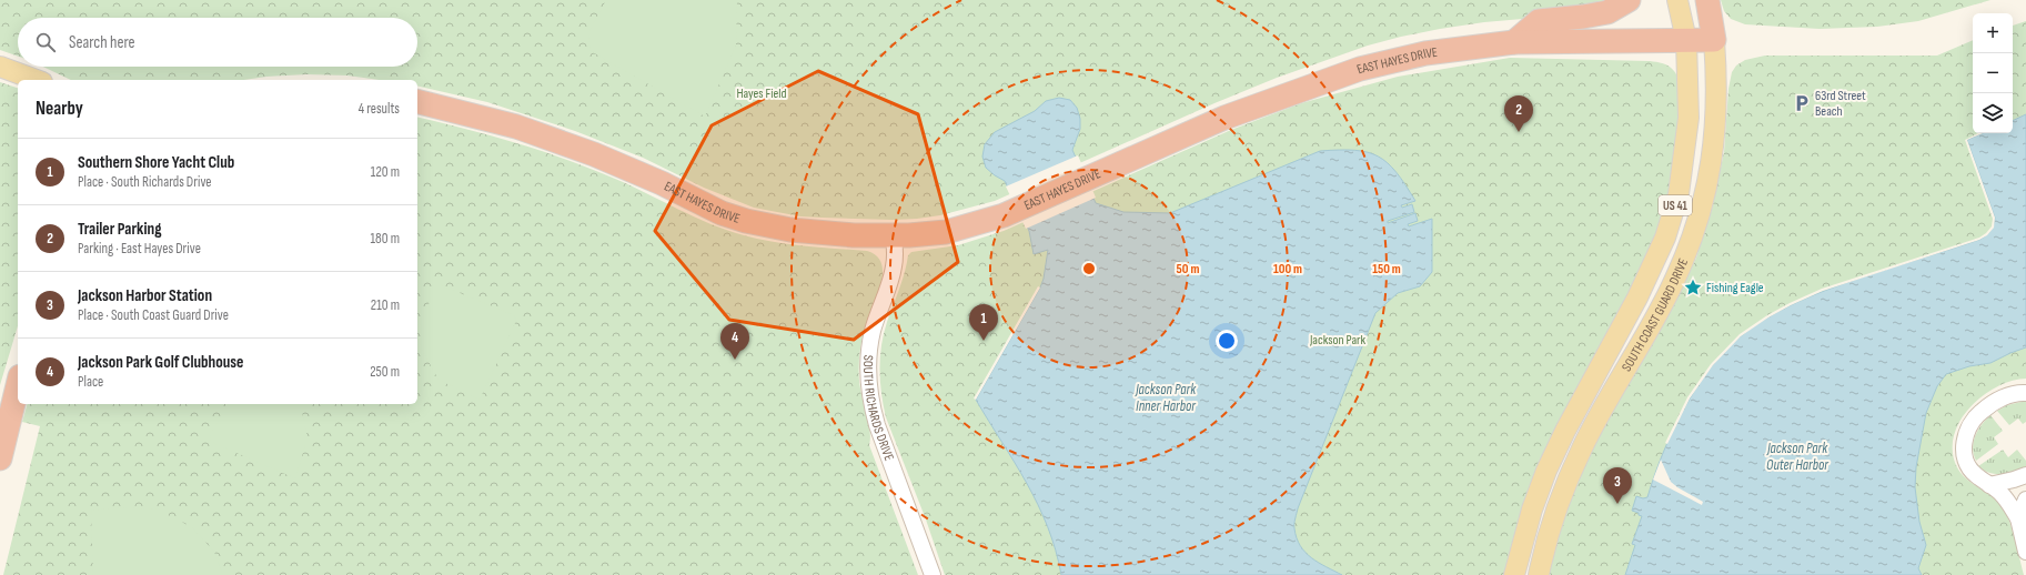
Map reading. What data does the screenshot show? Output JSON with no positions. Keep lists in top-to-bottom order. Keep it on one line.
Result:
{"streets":{"highway":["EAST HAYES DRIVE","US 41"],"main road":["SOUTH COAST GUARD DRIVE"],"street":["SOUTH RICHARDS DRIVE"]},"crossings":[["EAST HAYES DRIVE","US 41"],["EAST HAYES DRIVE","SOUTH COAST GUARD DRIVE"],["EAST HAYES DRIVE","SOUTH RICHARDS DRIVE"],["US 41","SOUTH COAST GUARD DRIVE"]],"water":["Jackson Park Inner Harbor","Jackson Park Outer Harbor"],"parks":["Hayes Field","Jackson Park"],"places":{"parking":["63rd Street Beach"],"place":["Fishing Eagle"]},"page":{"map_buttons":["+","−"],"search":"Search here","heading":["Nearby","4 results"],"pins":["2","1","4","3"],"list":[{"mark":"1","name":"Southern Shore Yacht Club","note":"Place · South Richards Drive","value":"120 m"},{"mark":"2","name":"Trailer Parking","note":"Parking · East Hayes Drive","value":"180 m"},{"mark":"3","name":"Jackson Harbor Station","note":"Place · South Coast Guard Drive","value":"210 m"},{"mark":"4","name":"Jackson Park Golf Clubhouse","note":"Place","value":"250 m"}]},"rings":["50 m","100 m","150 m"]}
